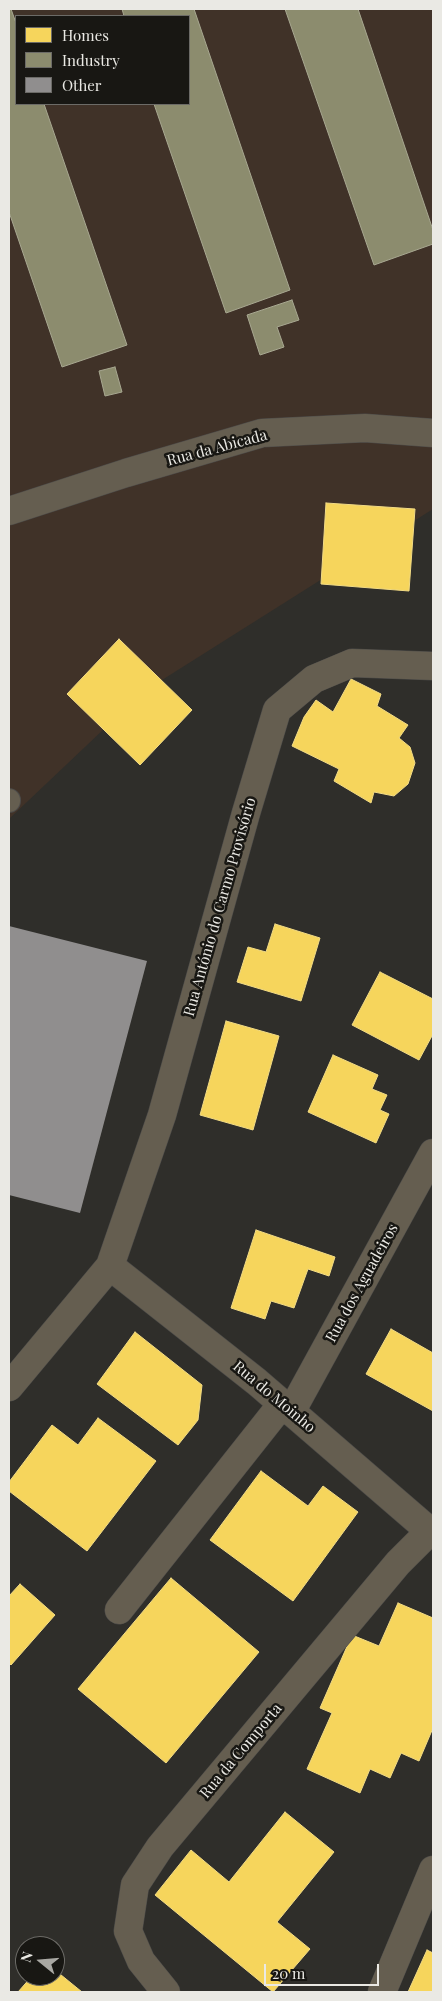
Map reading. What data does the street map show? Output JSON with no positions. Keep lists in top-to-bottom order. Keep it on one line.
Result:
{"streets":{"street":["Rua da Abicada","Rua António do Carmo Provisório","Rua dos Aguadeiros","Rua do Moinho","Rua da Comporta"]},"crossings":[["Rua António do Carmo Provisório","Rua do Moinho"],["Rua dos Aguadeiros","Rua do Moinho"],["Rua do Moinho","Rua da Comporta"]],"legend":["Homes","Industry","Other"],"scale_bar":"20 m","north":"left"}
